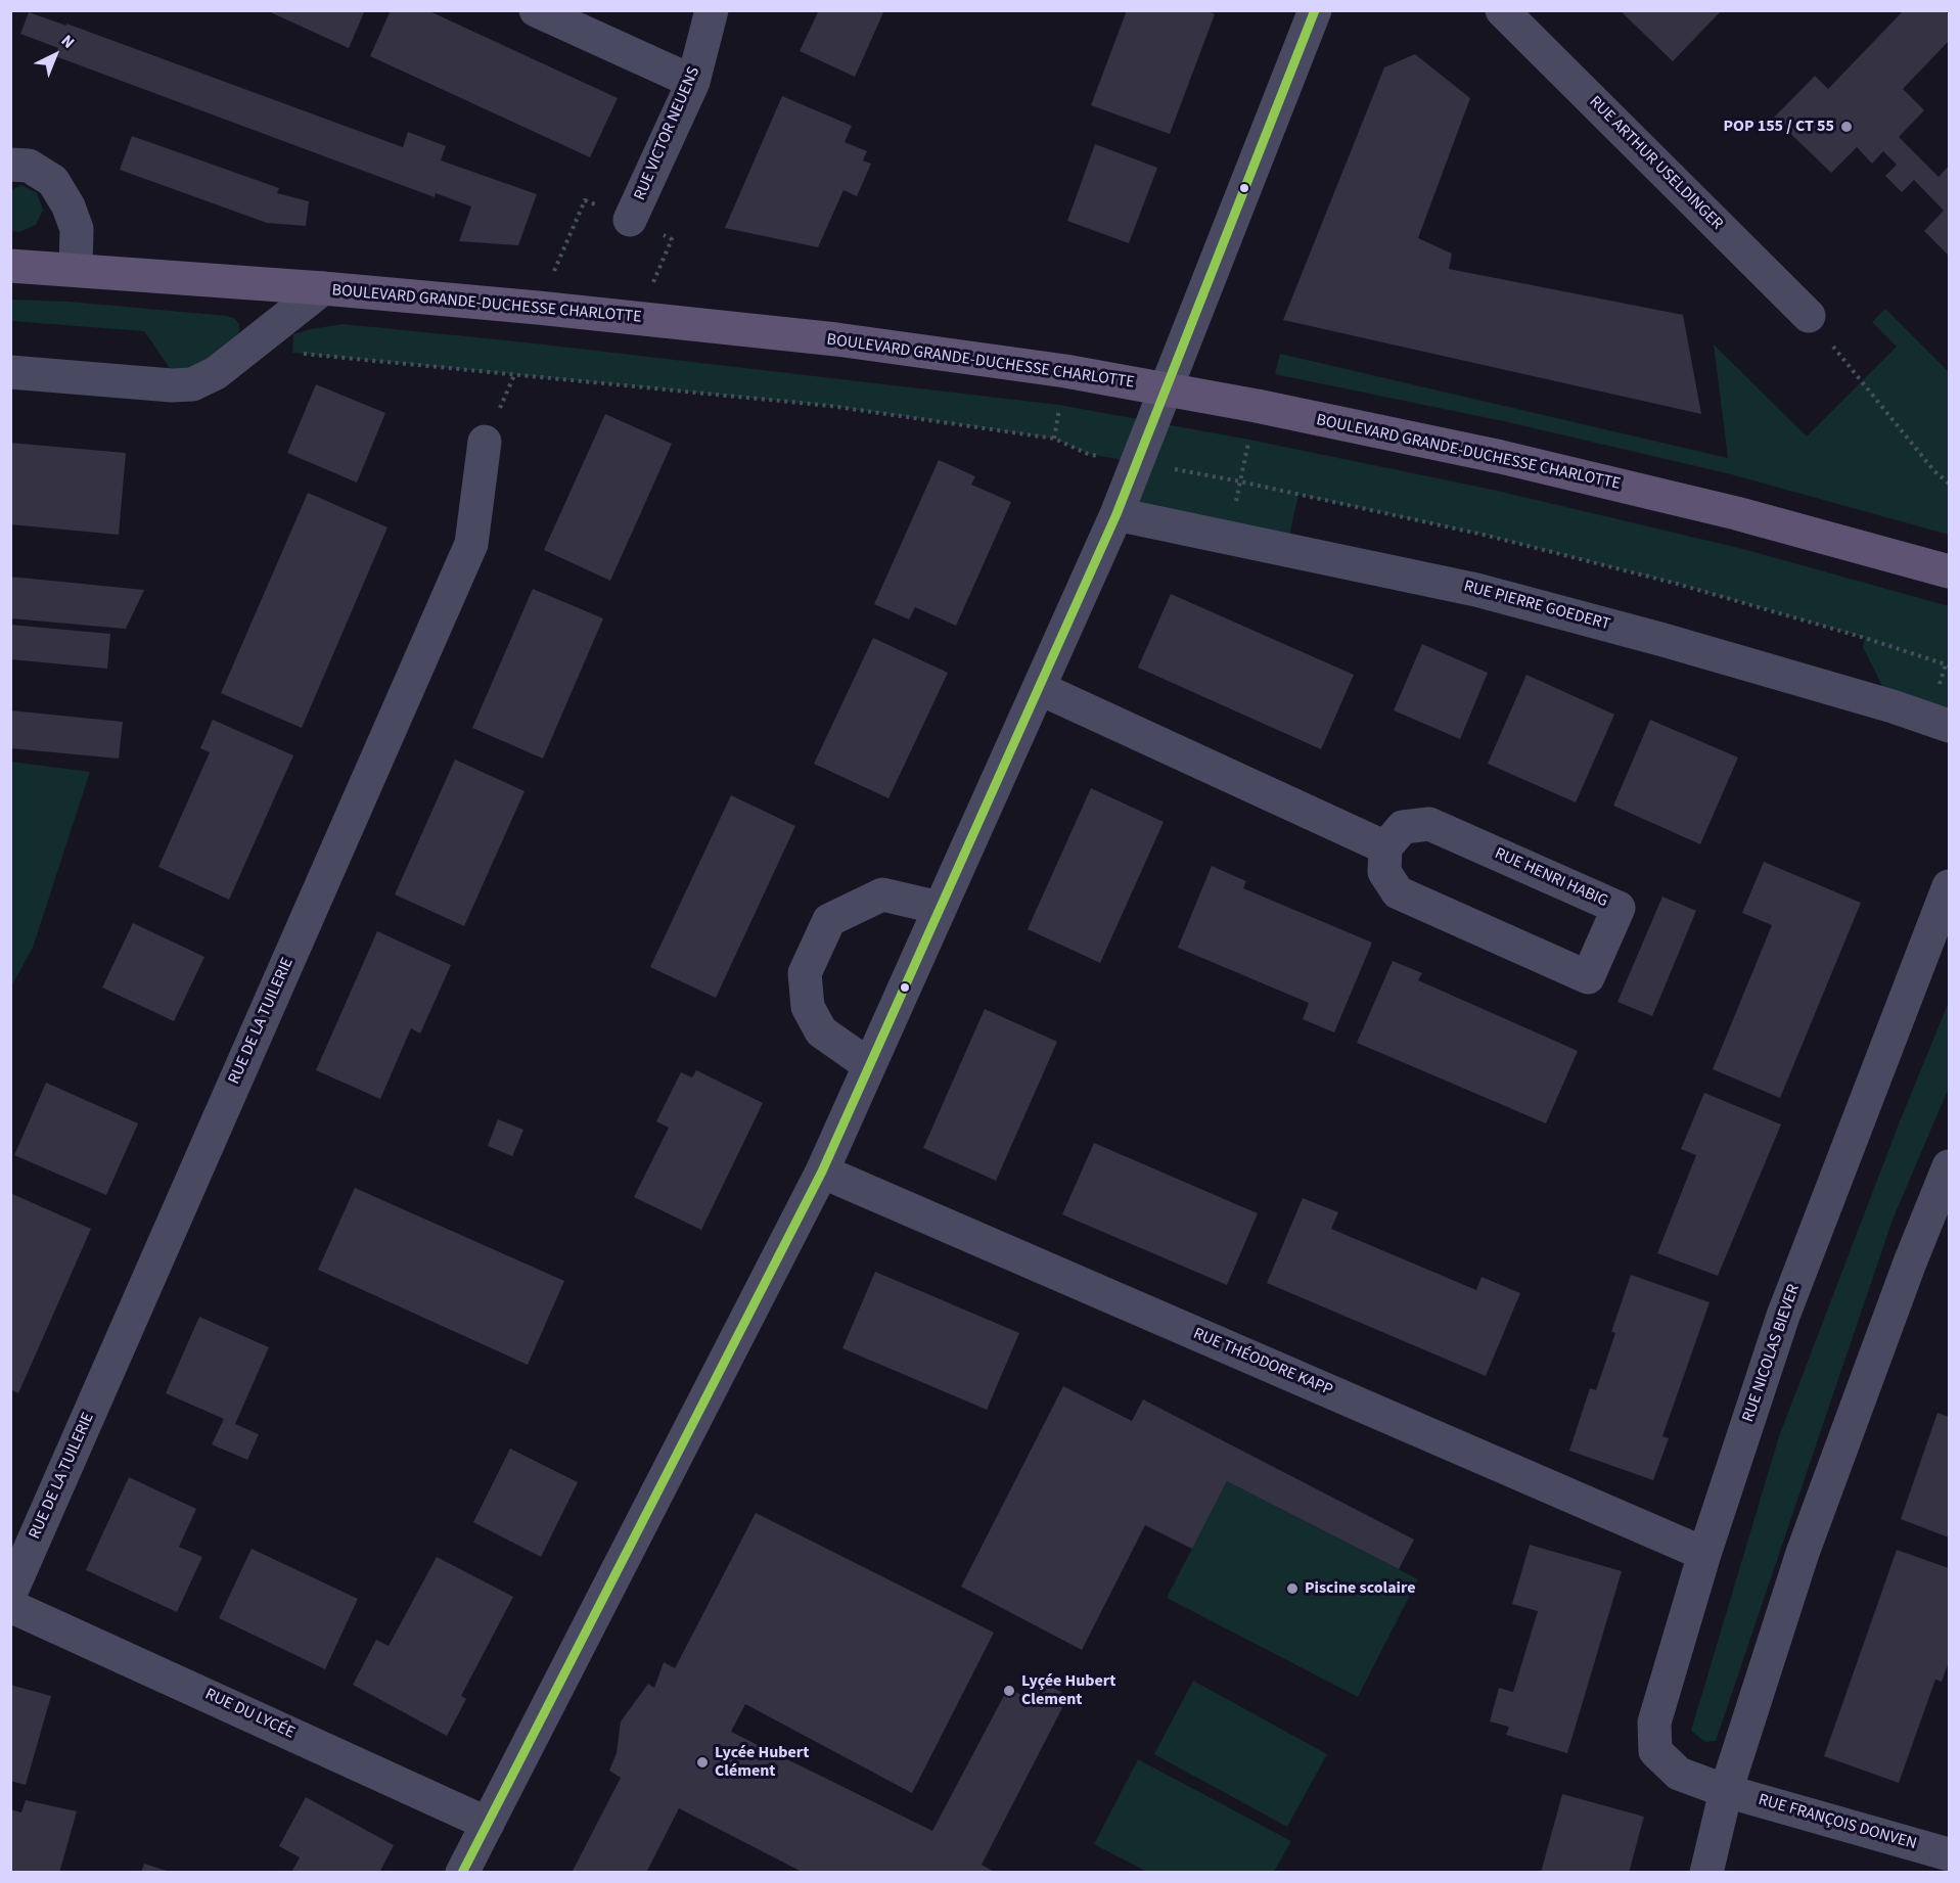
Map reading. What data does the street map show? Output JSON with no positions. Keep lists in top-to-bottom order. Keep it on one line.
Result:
{"streets":{"main road":["BOULEVARD GRANDE-DUCHESSE CHARLOTTE"],"street":["RUE VICTOR NEUENS","RUE ARTHUR USELDINGER","RUE PIERRE GOEDERT","RUE HENRI HABIG","RUE DE LA TUILERIE","RUE NICOLAS BIEVER","RUE THÉODORE KAPP","RUE DU LYCÉE","RUE FRANÇOIS DONVEN"]},"crossings":[["RUE NICOLAS BIEVER","RUE THÉODORE KAPP"],["RUE NICOLAS BIEVER","RUE FRANÇOIS DONVEN"]],"places":["POP 155 / CT 55","Piscine scolaire","Lyçée Hubert Clement","Lycée Hubert Clément"],"north":"top right"}
